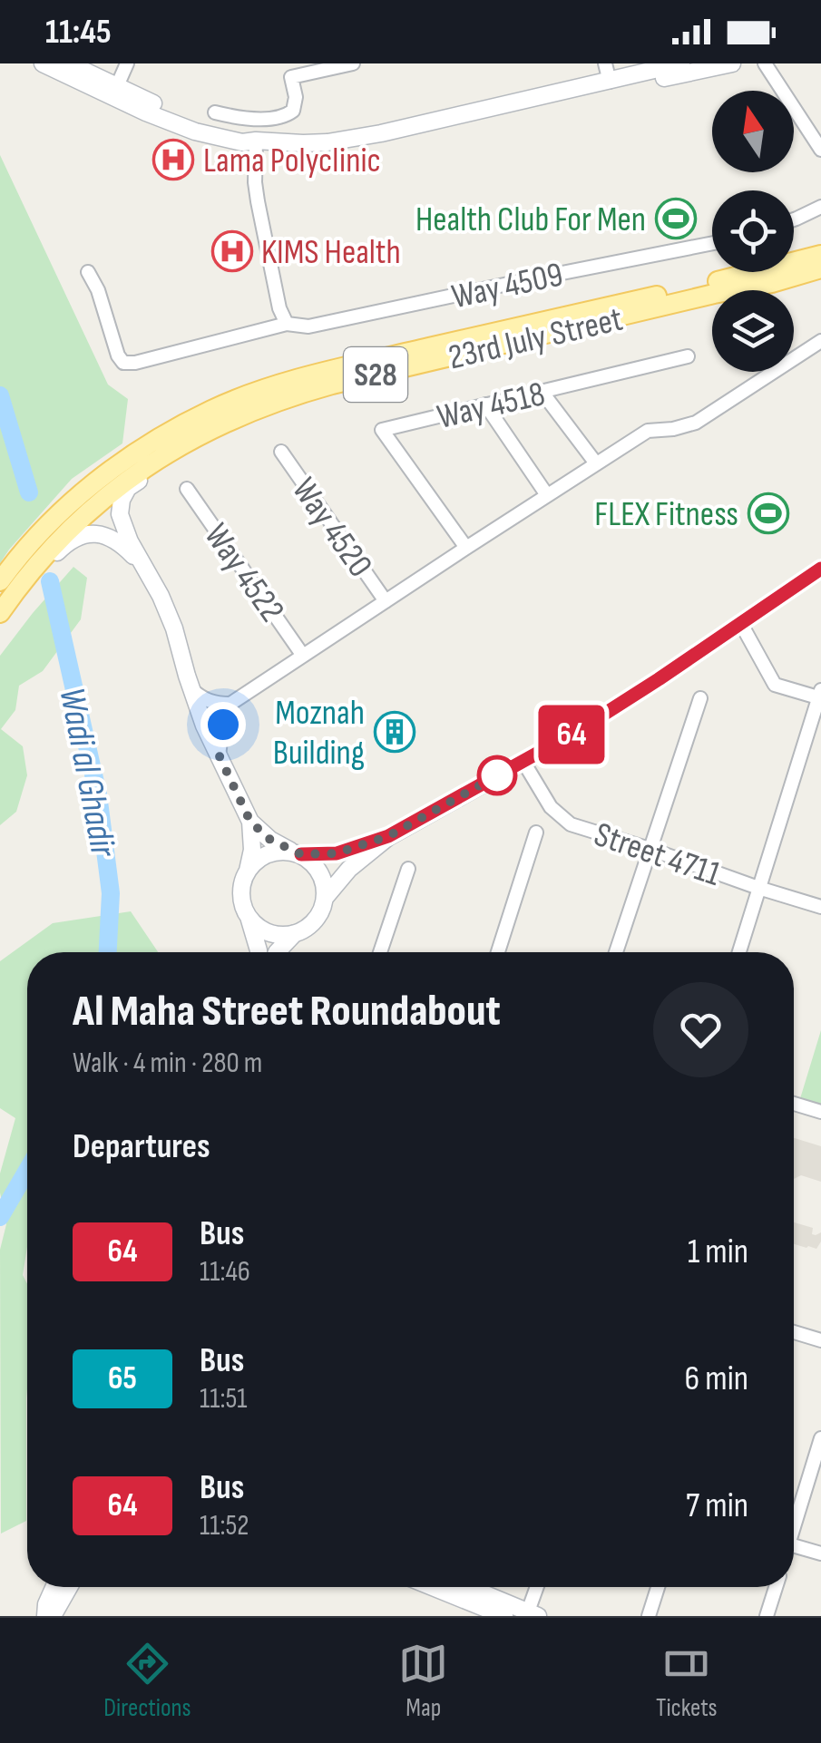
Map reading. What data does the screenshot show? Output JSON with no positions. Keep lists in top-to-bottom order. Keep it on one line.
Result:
{"streets":{"main road":["23rd July Street","S28"],"street":["Way 4509","Way 4518","Way 4520","Way 4522","Street 4711"]},"water":["Wadi al Ghadir"],"places":{"hospital":["Lama Polyclinic","KIMS Health"],"sports":["Health Club For Men","FLEX Fitness"],"building":["Moznah Building"]},"lines":["bus line 64"],"north":"top","page":{"status":"11:45","on_map":"64","heading":[["Al Maha Street Roundabout","Walk · 4 min · 280 m"],"Departures"],"list":[{"mark":"64","name":"Bus","note":"11:46","value":"1 min"},{"mark":"65","name":"Bus","note":"11:51","value":"6 min"},{"mark":"64","name":"Bus","note":"11:52","value":"7 min"}],"tabs":["Directions","Map","Tickets"]}}
